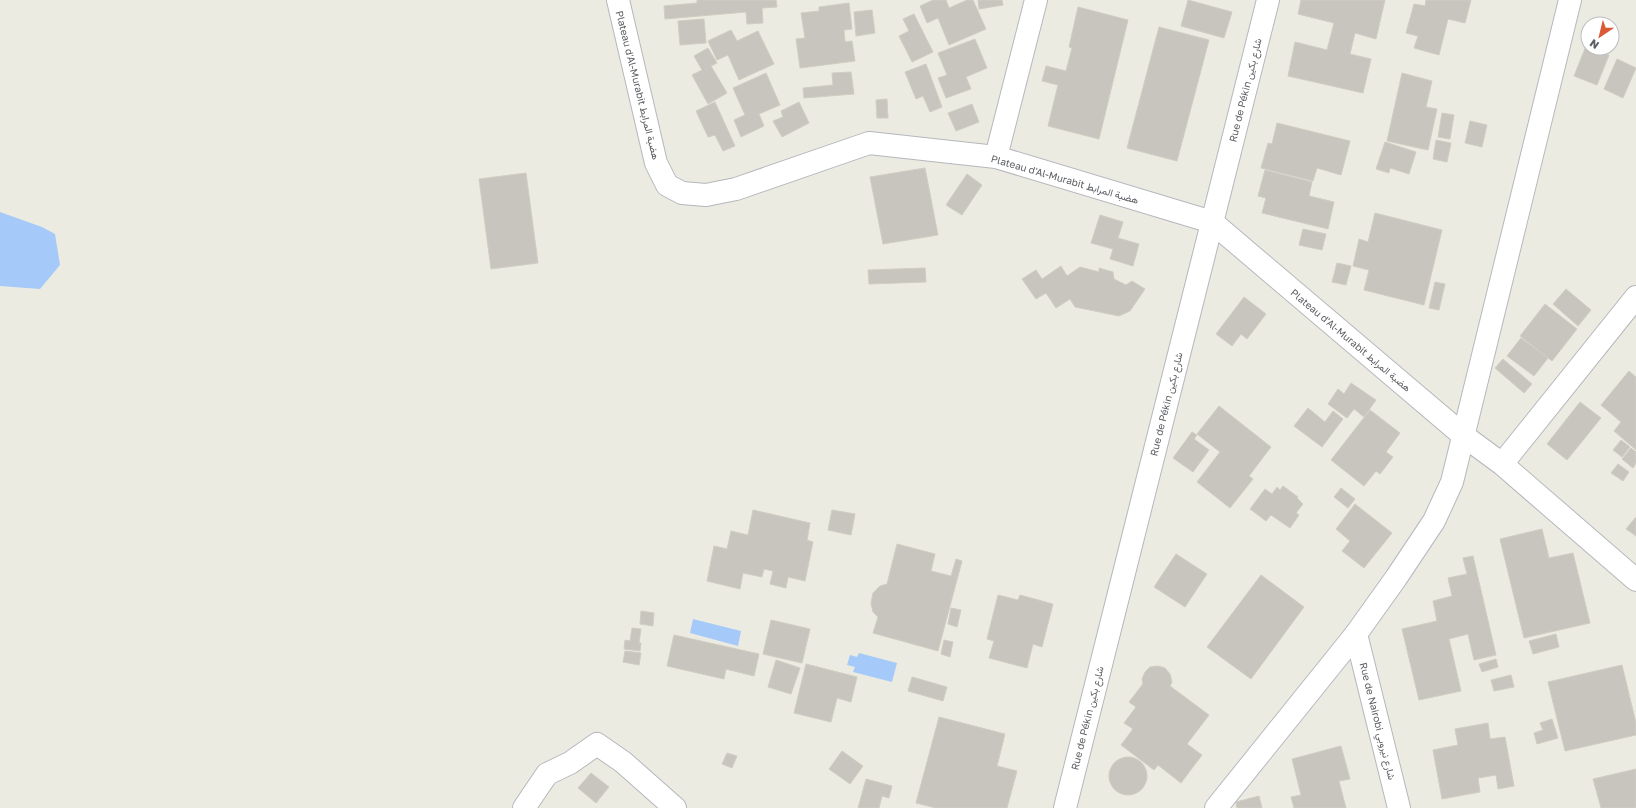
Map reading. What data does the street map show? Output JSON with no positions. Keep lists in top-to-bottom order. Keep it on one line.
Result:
{"streets":{"street":["Plateau d'Al-Murabit هضبة المرابط","Rue de Pékin شارع بكين","Rue de Nairobi شارع نيروبي"]},"crossings":[["Plateau d'Al-Murabit هضبة المرابط","Rue de Pékin شارع بكين"]],"north":"bottom left"}
